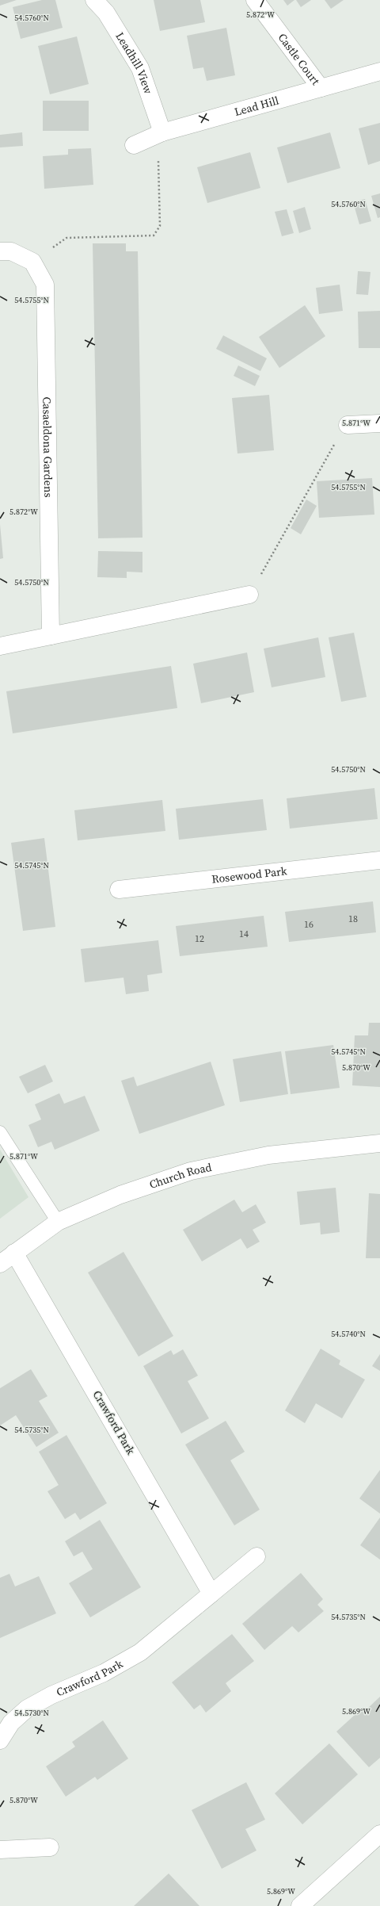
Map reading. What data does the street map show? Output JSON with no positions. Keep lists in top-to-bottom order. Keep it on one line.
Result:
{"streets":{"street":["Castle Court","Leadhill View","Lead Hill","Casaeldona Gardens","Rosewood Park","Church Road","Crawford Park"]},"crossings":[["Castle Court","Lead Hill"],["Leadhill View","Lead Hill"],["Church Road","Crawford Park"]],"house_numbers":["18","16","14","12"],"coordinates":["5.872°W","54.5760°N","54.5755°N","5.871°W","54.5750°N","54.5745°N","5.870°W","54.5740°N","54.5735°N","5.869°W","54.5730°N"]}
